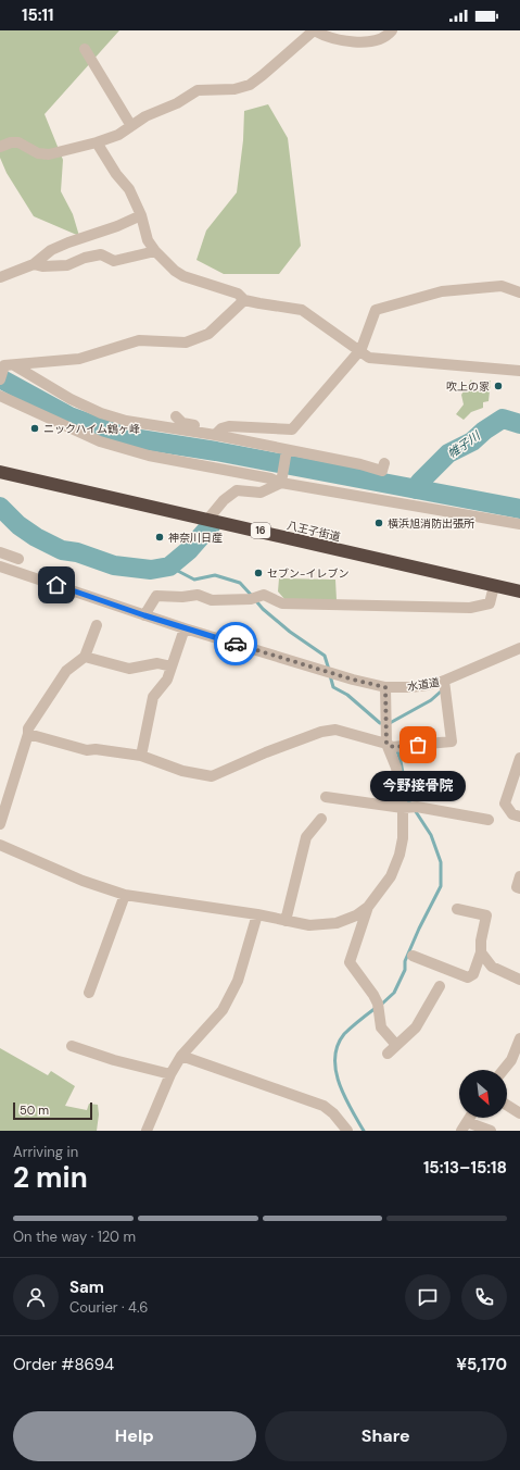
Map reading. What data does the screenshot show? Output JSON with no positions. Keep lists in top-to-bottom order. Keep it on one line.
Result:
{"streets":{"highway":["16","八王子街道"],"street":["水道道"]},"water":["帷子川"],"places":["吹上の家","ニックハイム鶴ヶ峰","横浜旭消防出張所","神奈川日産","セブン-イレブン","今野接骨院"],"scale_bar":"50 m","north":"bottom right","page":{"status":"15:11","bubble":"今野接骨院","scale":"50 m","heading":["2 min","Arriving in","15:13–15:18"],"panel":["Sam","Courier · 4.6","Order #8694","¥5,170"],"bar":"On the way · 120 m","buttons":["Help","Share"]}}
